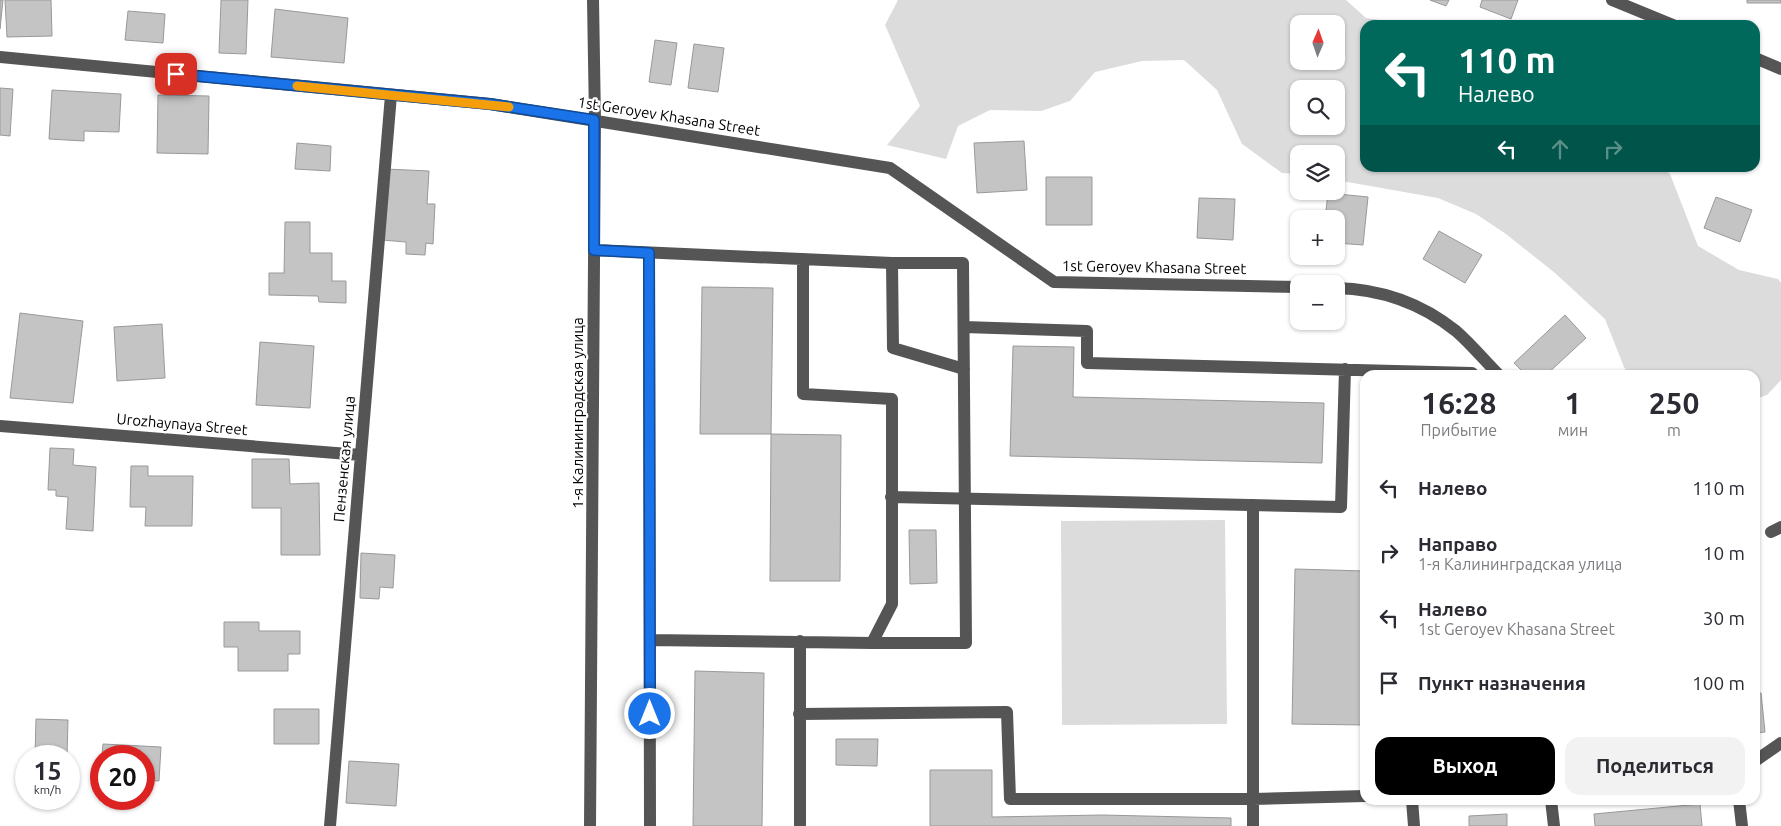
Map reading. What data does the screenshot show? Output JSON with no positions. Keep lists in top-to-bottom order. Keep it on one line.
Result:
{"streets":{"street":["1st Geroyev Khasana Street","1-я Калининградская улица","Urozhaynaya Street","Пензенская улица"]},"crossings":[["1st Geroyev Khasana Street","1-я Калининградская улица"],["1st Geroyev Khasana Street","Пензенская улица"],["Urozhaynaya Street","Пензенская улица"]],"north":"top","page":{"map_buttons":["+","−"],"turn":["110 m","Налево"],"eta":["16:28","Прибытие","1","мин","250","m"],"list":[{"name":"Налево","value":"110 m"},{"name":"Направо","note":"1-я Калининградская улица","value":"10 m"},{"name":"Налево","note":"1st Geroyev Khasana Street","value":"30 m"},{"name":"Пункт назначения","value":"100 m"}],"buttons":["Выход","Поделиться"],"speed":"15 km/h","limit":"20"}}
